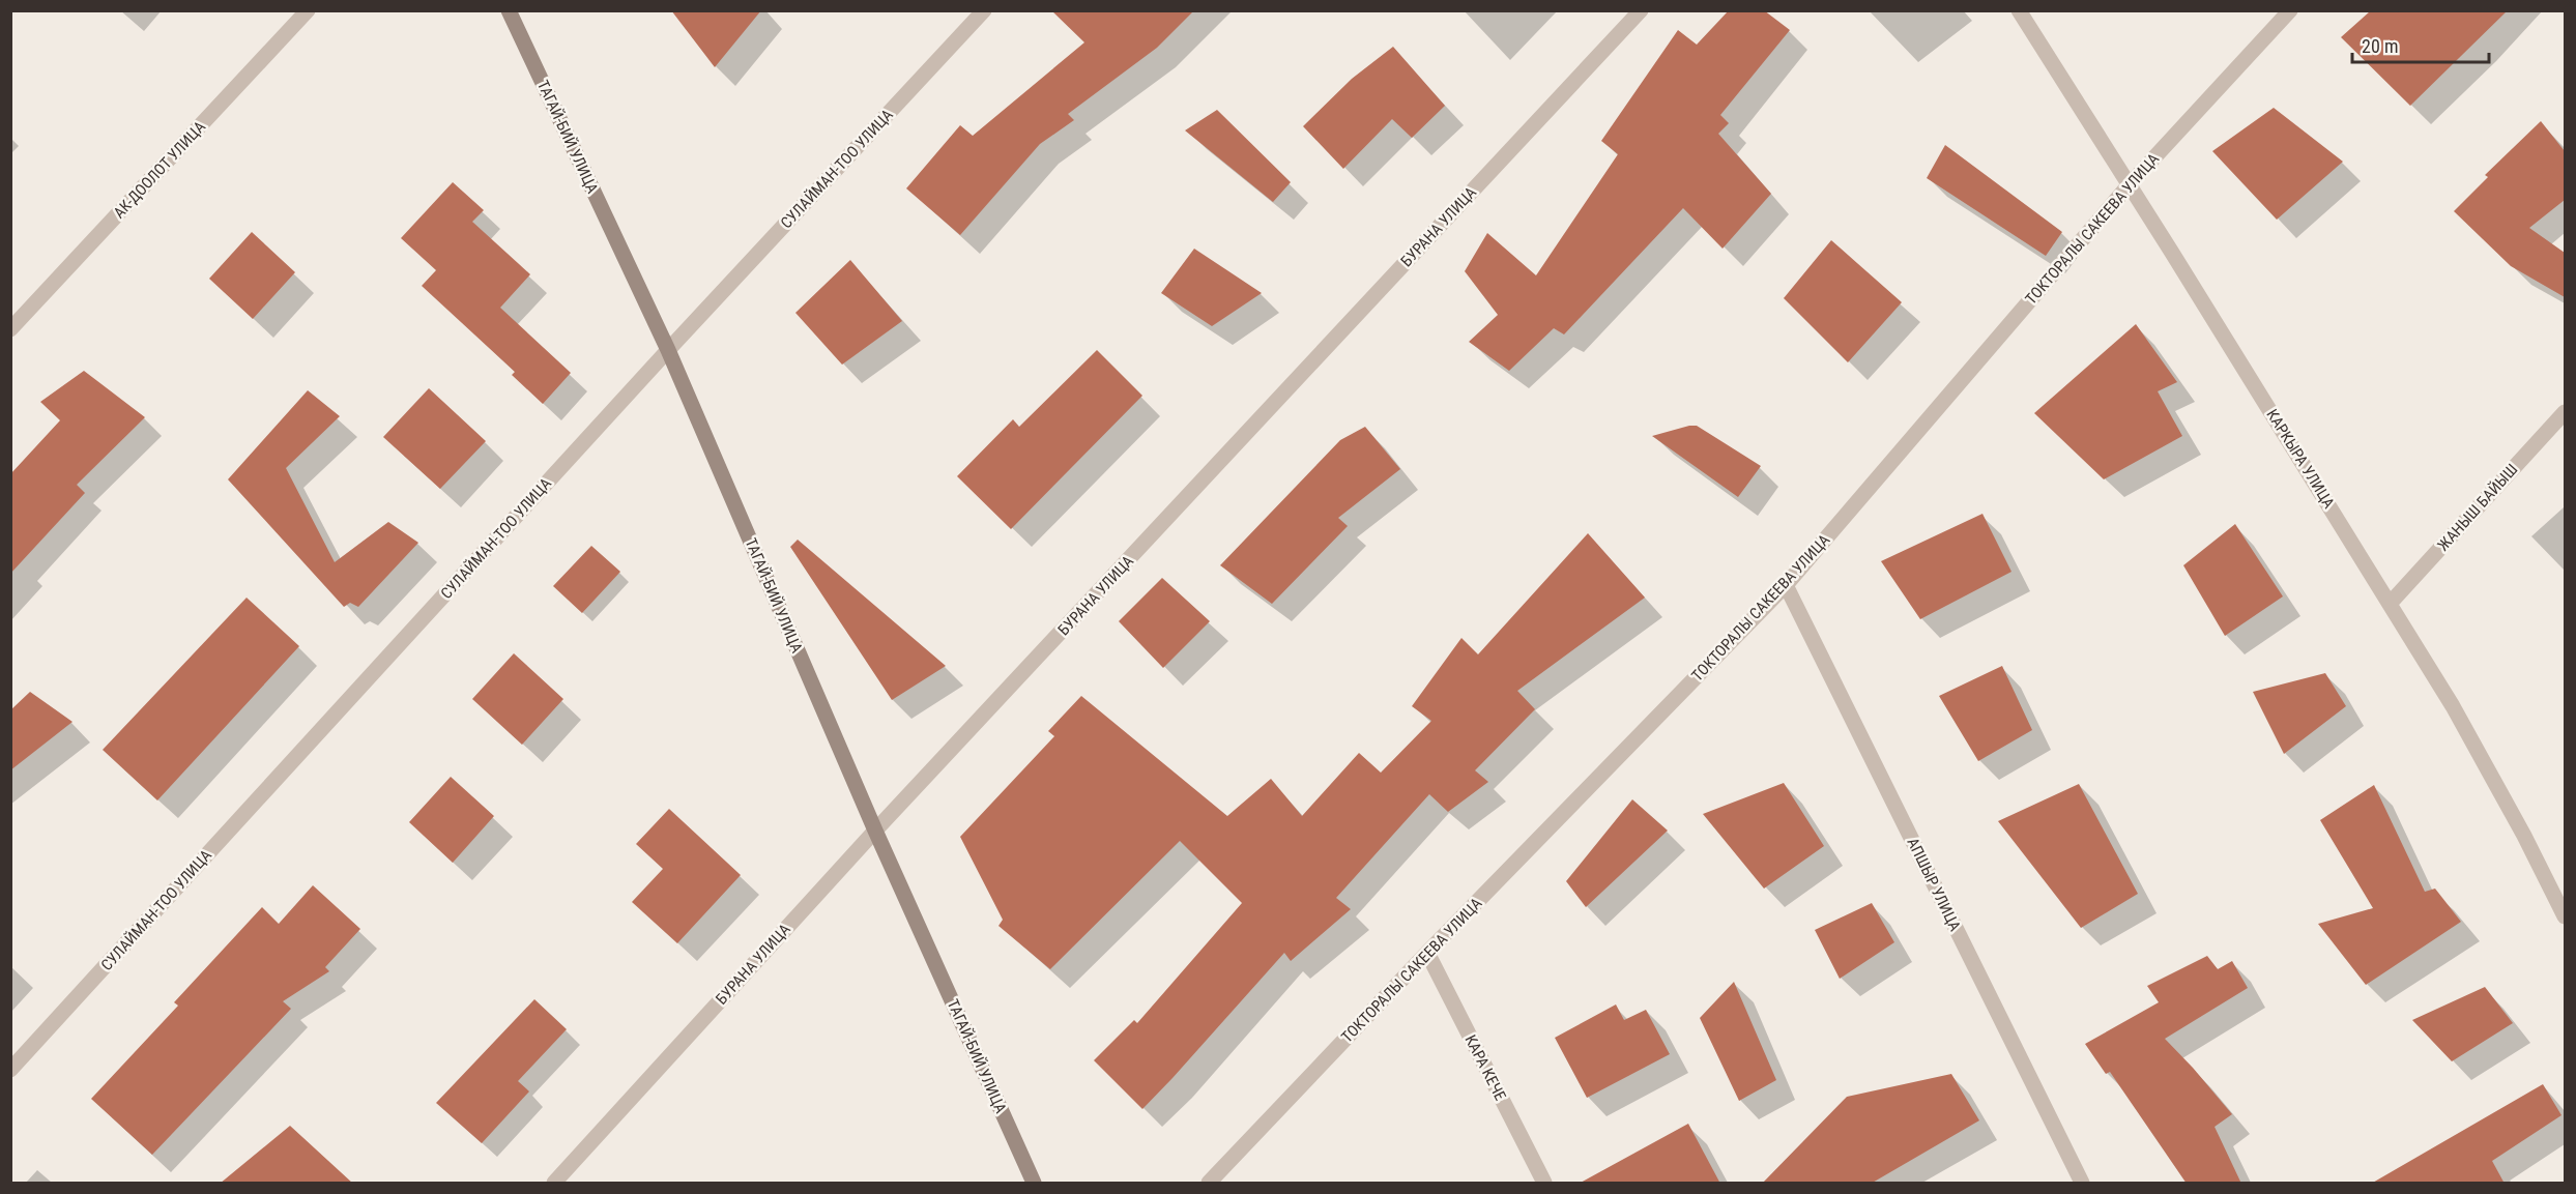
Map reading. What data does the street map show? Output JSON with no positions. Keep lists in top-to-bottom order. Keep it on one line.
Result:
{"streets":{"street":["ТАГАЙ-БИЙ УЛИЦА","СУЛАЙМАН-ТОО УЛИЦА","АК-ДООЛОТ УЛИЦА","БУРАНА УЛИЦА","ТОКТОРАЛЫ САКЕЕВА УЛИЦА","КАРКЫРА УЛИЦА","ЖАНЫШ БАЙЫШ","АПШЫР УЛИЦА","КАРА КЕЧЕ"]},"crossings":[["ТАГАЙ-БИЙ УЛИЦА","СУЛАЙМАН-ТОО УЛИЦА"],["ТАГАЙ-БИЙ УЛИЦА","БУРАНА УЛИЦА"],["ТОКТОРАЛЫ САКЕЕВА УЛИЦА","КАРКЫРА УЛИЦА"],["ТОКТОРАЛЫ САКЕЕВА УЛИЦА","АПШЫР УЛИЦА"],["ТОКТОРАЛЫ САКЕЕВА УЛИЦА","КАРА КЕЧЕ"],["КАРКЫРА УЛИЦА","ЖАНЫШ БАЙЫШ"]],"scale_bar":"20 m"}
